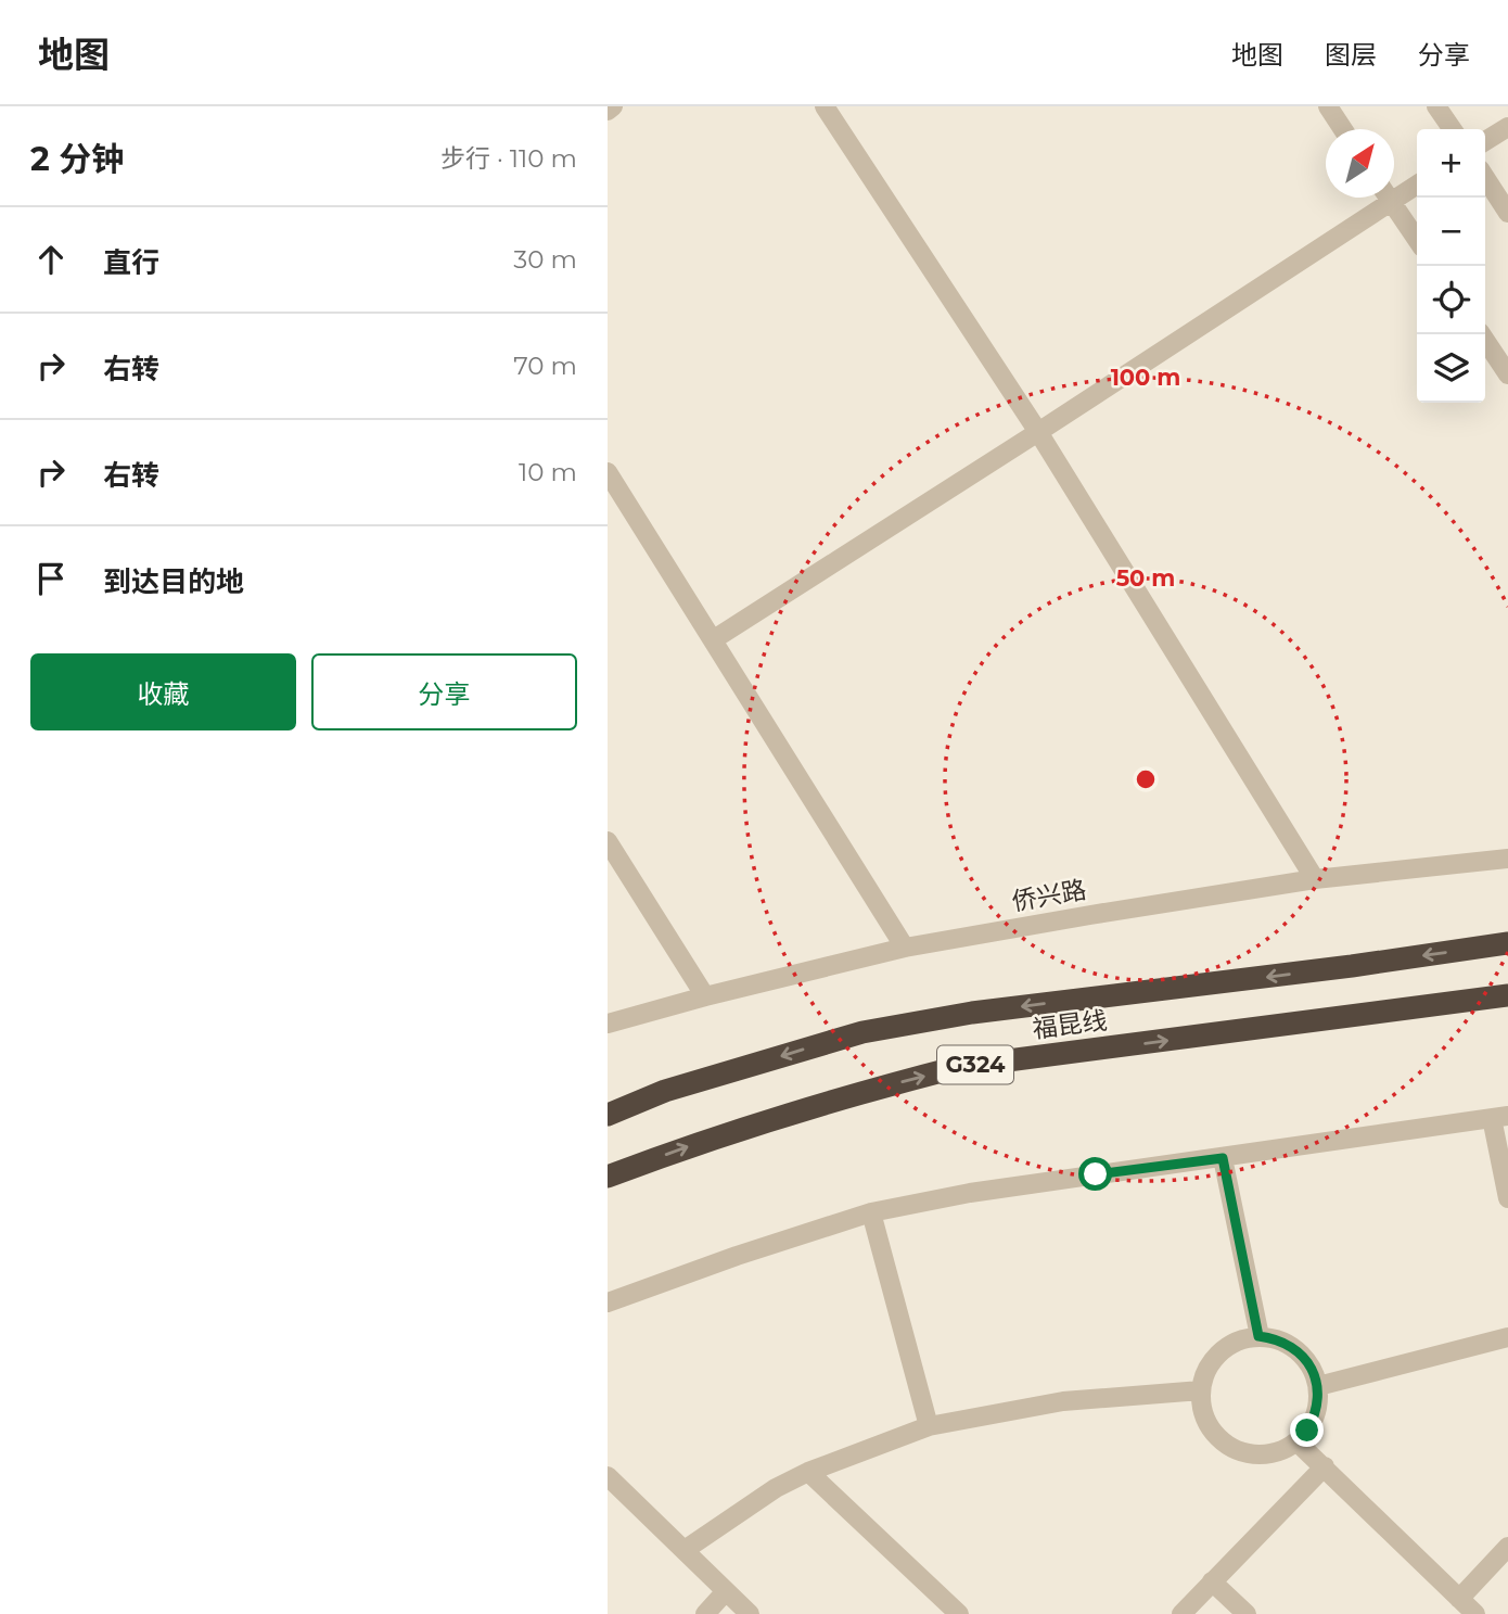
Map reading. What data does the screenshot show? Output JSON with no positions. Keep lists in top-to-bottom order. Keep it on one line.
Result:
{"streets":{"highway":["福昆线","G324"],"street":["侨兴路"]},"north":"top right","page":{"header":"地图","nav":["地图","图层","分享"],"heading":["2 分钟","步行 · 110 m"],"map_buttons":["+","−"],"list":[["直行","30 m"],["右转","70 m"],["右转","10 m"],"到达目的地"],"buttons":["收藏","分享"]},"rings":["100 m","50 m"]}
